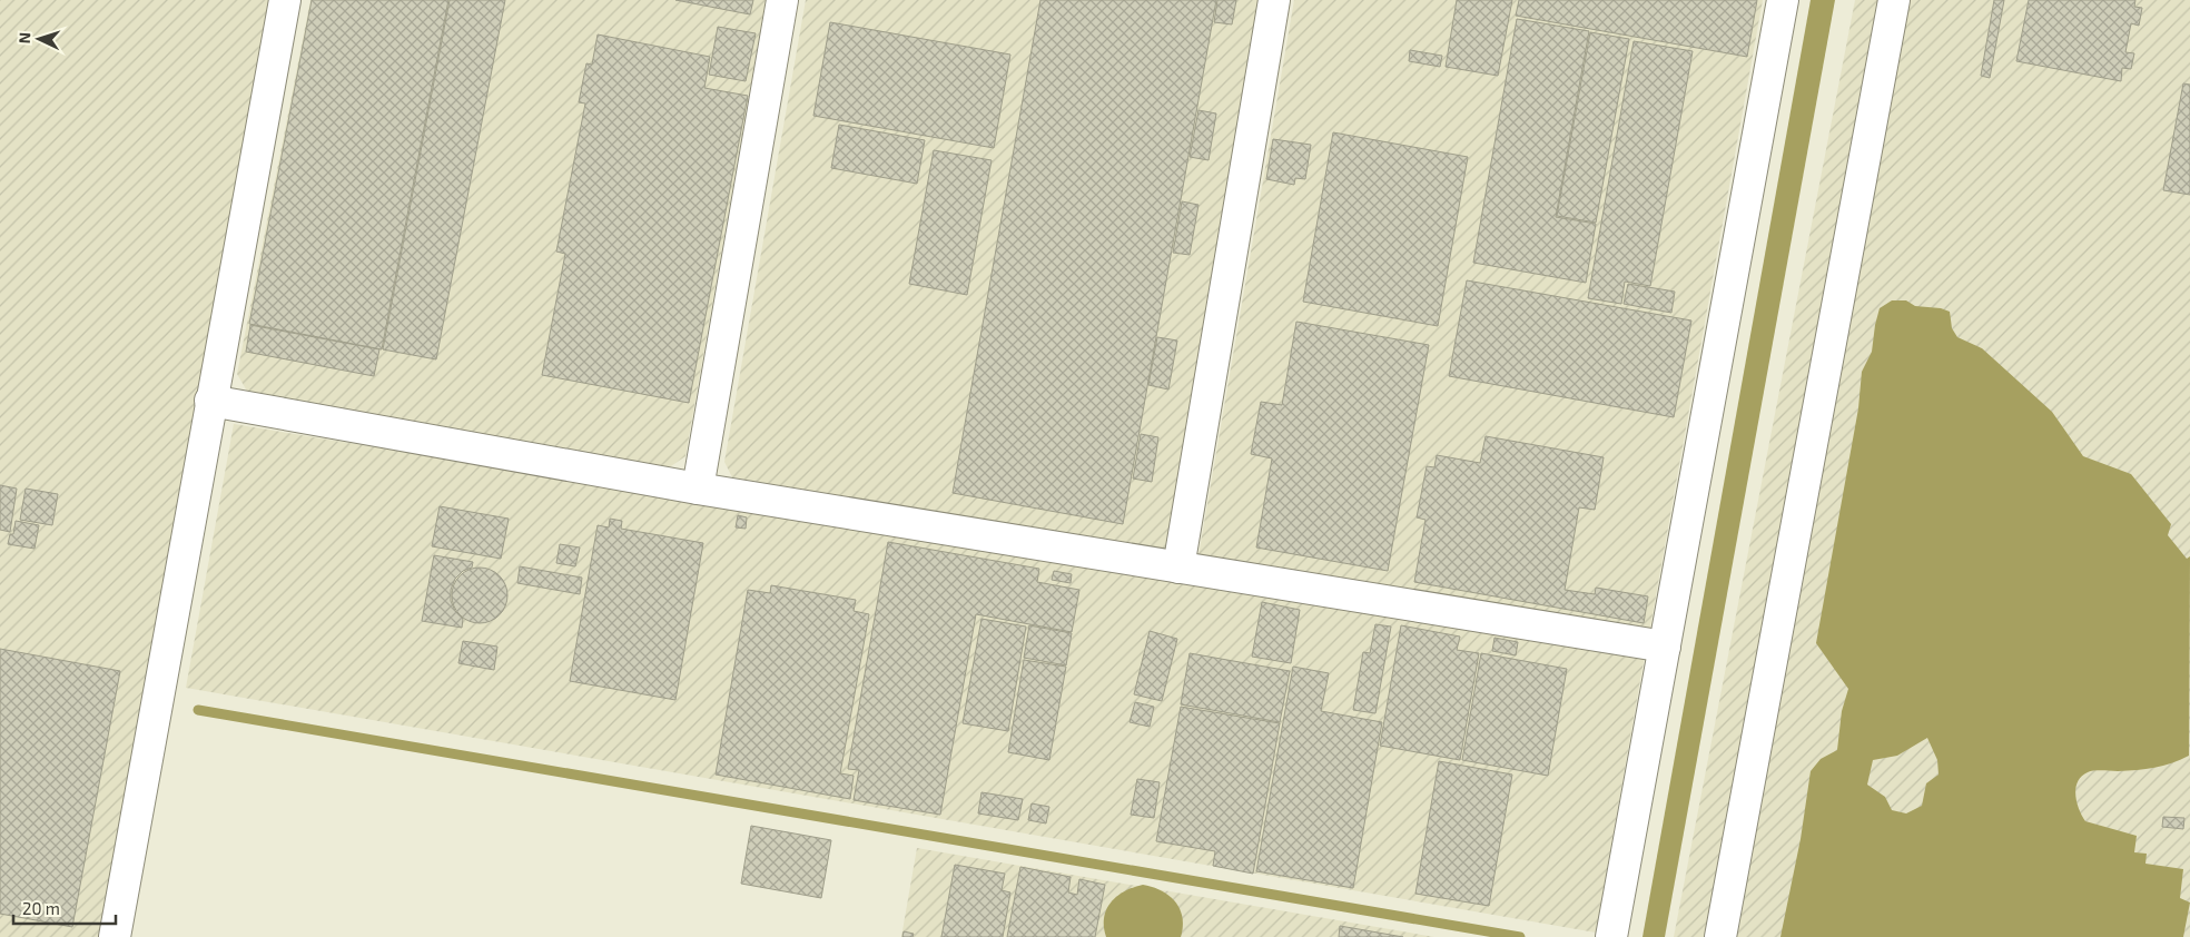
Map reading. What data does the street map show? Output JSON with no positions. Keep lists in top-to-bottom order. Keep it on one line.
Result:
{"scale_bar":"20 m","north":"left"}
